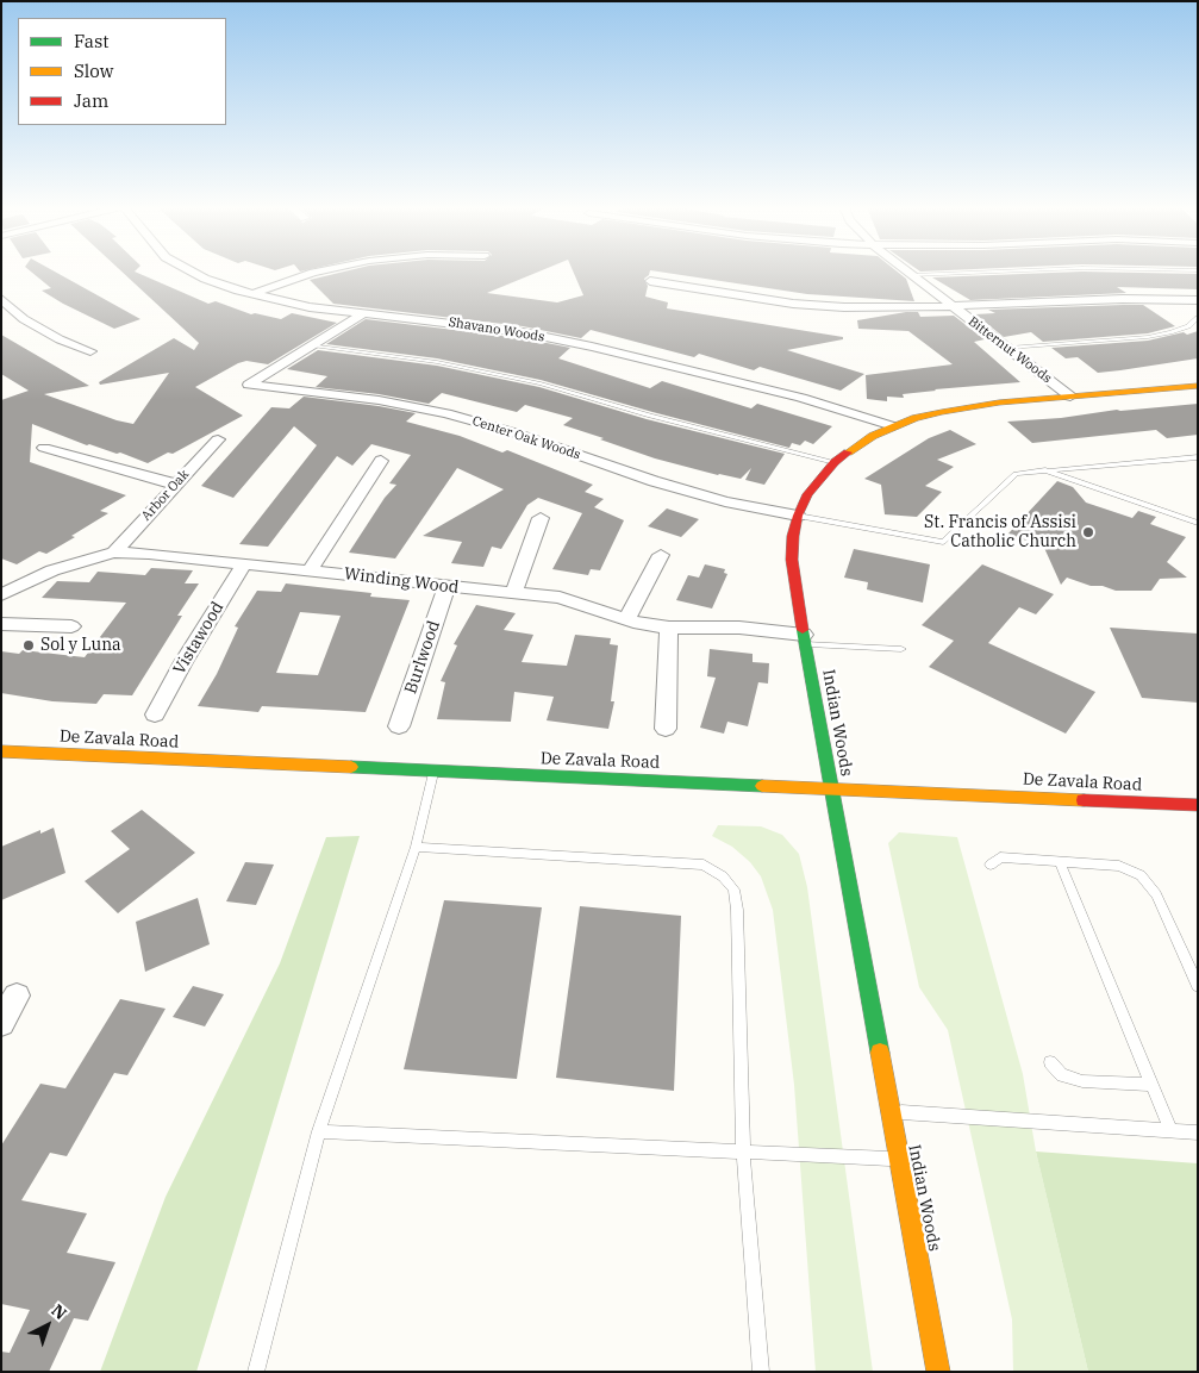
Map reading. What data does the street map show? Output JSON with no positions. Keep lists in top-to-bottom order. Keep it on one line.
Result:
{"streets":{"street":["Shavano Woods","Bitternut Woods","Center Oak Woods","Arbor Oak","Winding Wood","Vistawood","Burlwood","Indian Woods","De Zavala Road"]},"crossings":[["Shavano Woods","Indian Woods"],["Bitternut Woods","Indian Woods"],["Center Oak Woods","Indian Woods"],["Arbor Oak","Winding Wood"],["Winding Wood","Vistawood"],["Winding Wood","Burlwood"],["Winding Wood","Indian Woods"],["Indian Woods","De Zavala Road"]],"places":["St. Francis of Assisi Catholic Church","Sol y Luna"],"legend":["Fast","Slow","Jam"],"north":"top right"}
